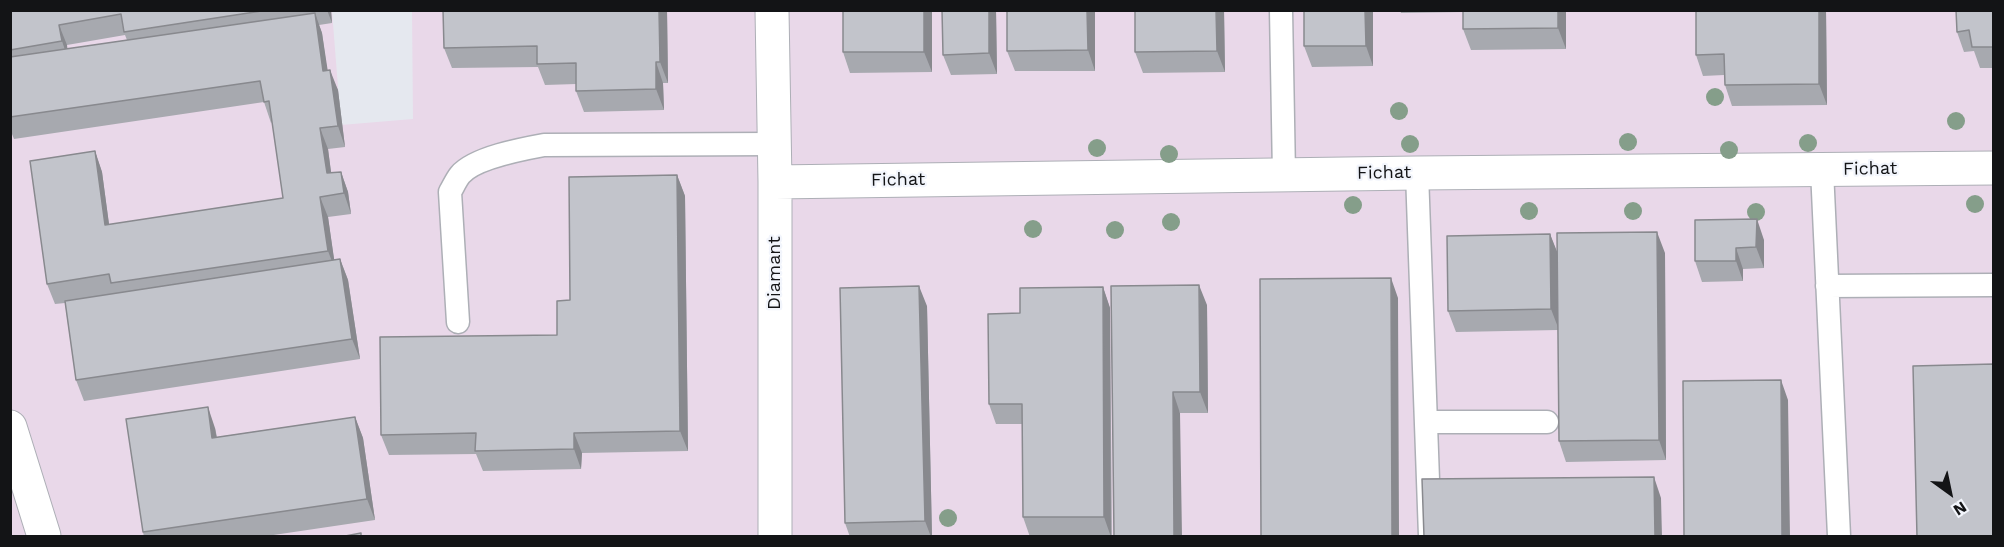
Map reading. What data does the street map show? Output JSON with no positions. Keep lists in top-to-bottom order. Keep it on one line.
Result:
{"streets":{"street":["Fichat","Diamant"]},"crossings":[["Fichat","Diamant"]],"north":"bottom right"}
